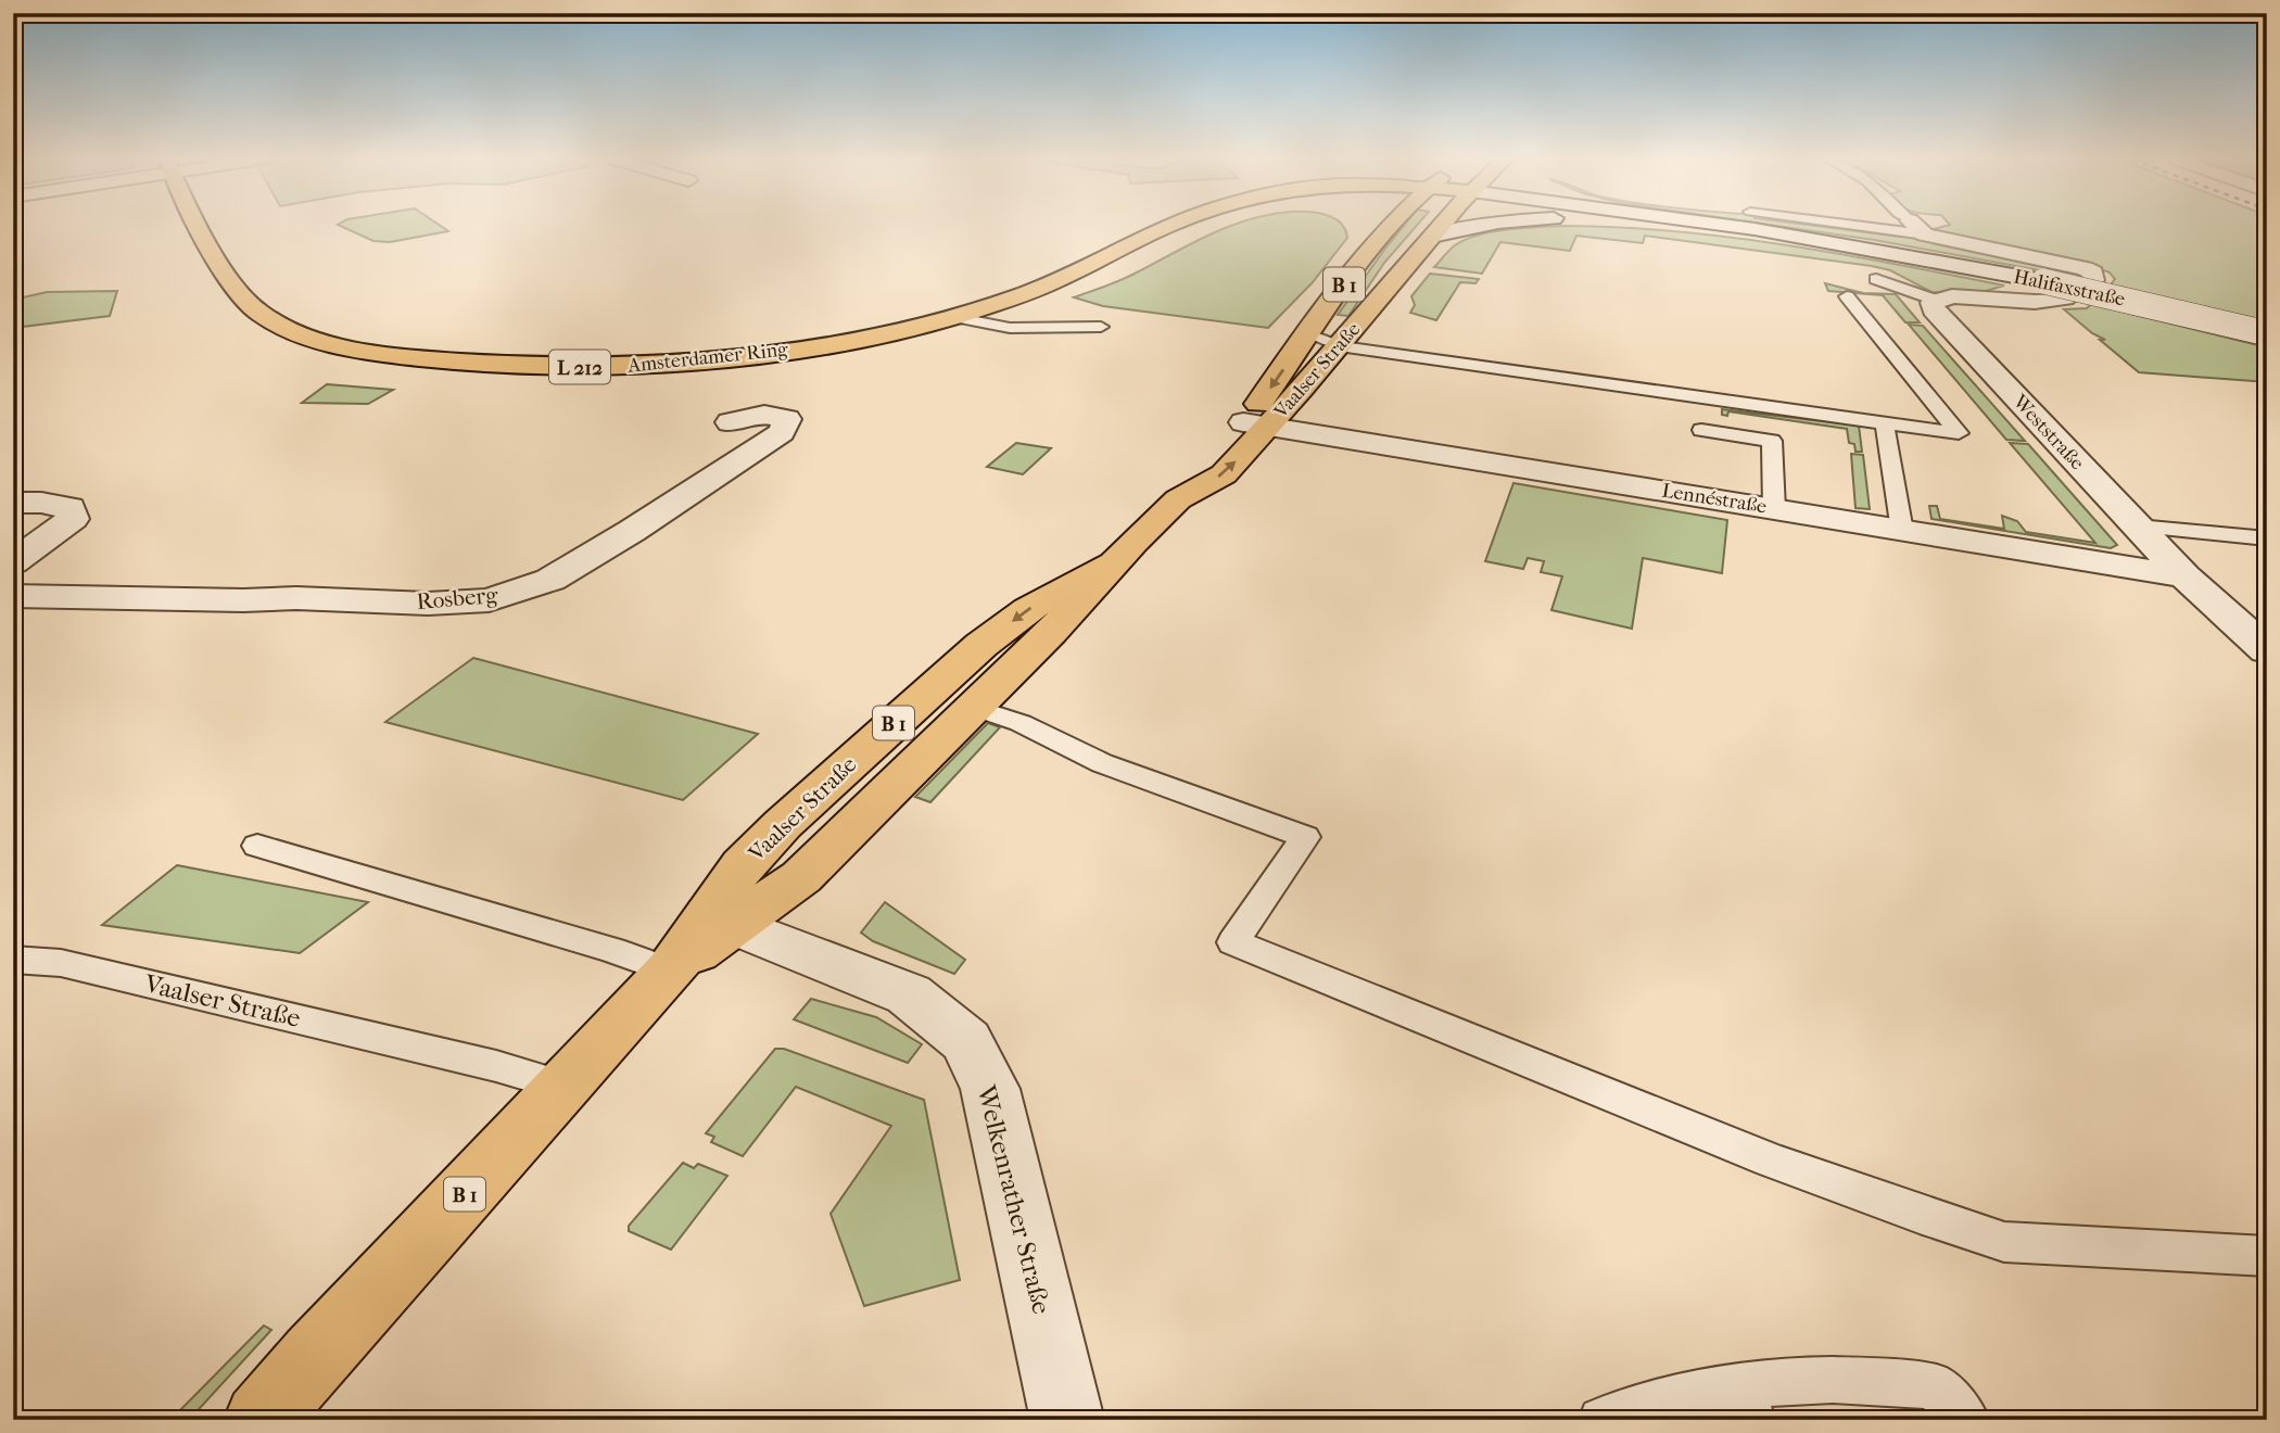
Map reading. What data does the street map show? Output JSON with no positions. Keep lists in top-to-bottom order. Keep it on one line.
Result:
{"streets":{"main road":["B 1","Amsterdamer Ring","L 212","Vaalser Straße"],"street":["Halifaxstraße","Weststraße","Lennéstraße","Rosberg","Welkenrather Straße"]},"crossings":[["Vaalser Straße","Lennéstraße"],["Vaalser Straße","Welkenrather Straße"],["Weststraße","Lennéstraße"]]}
